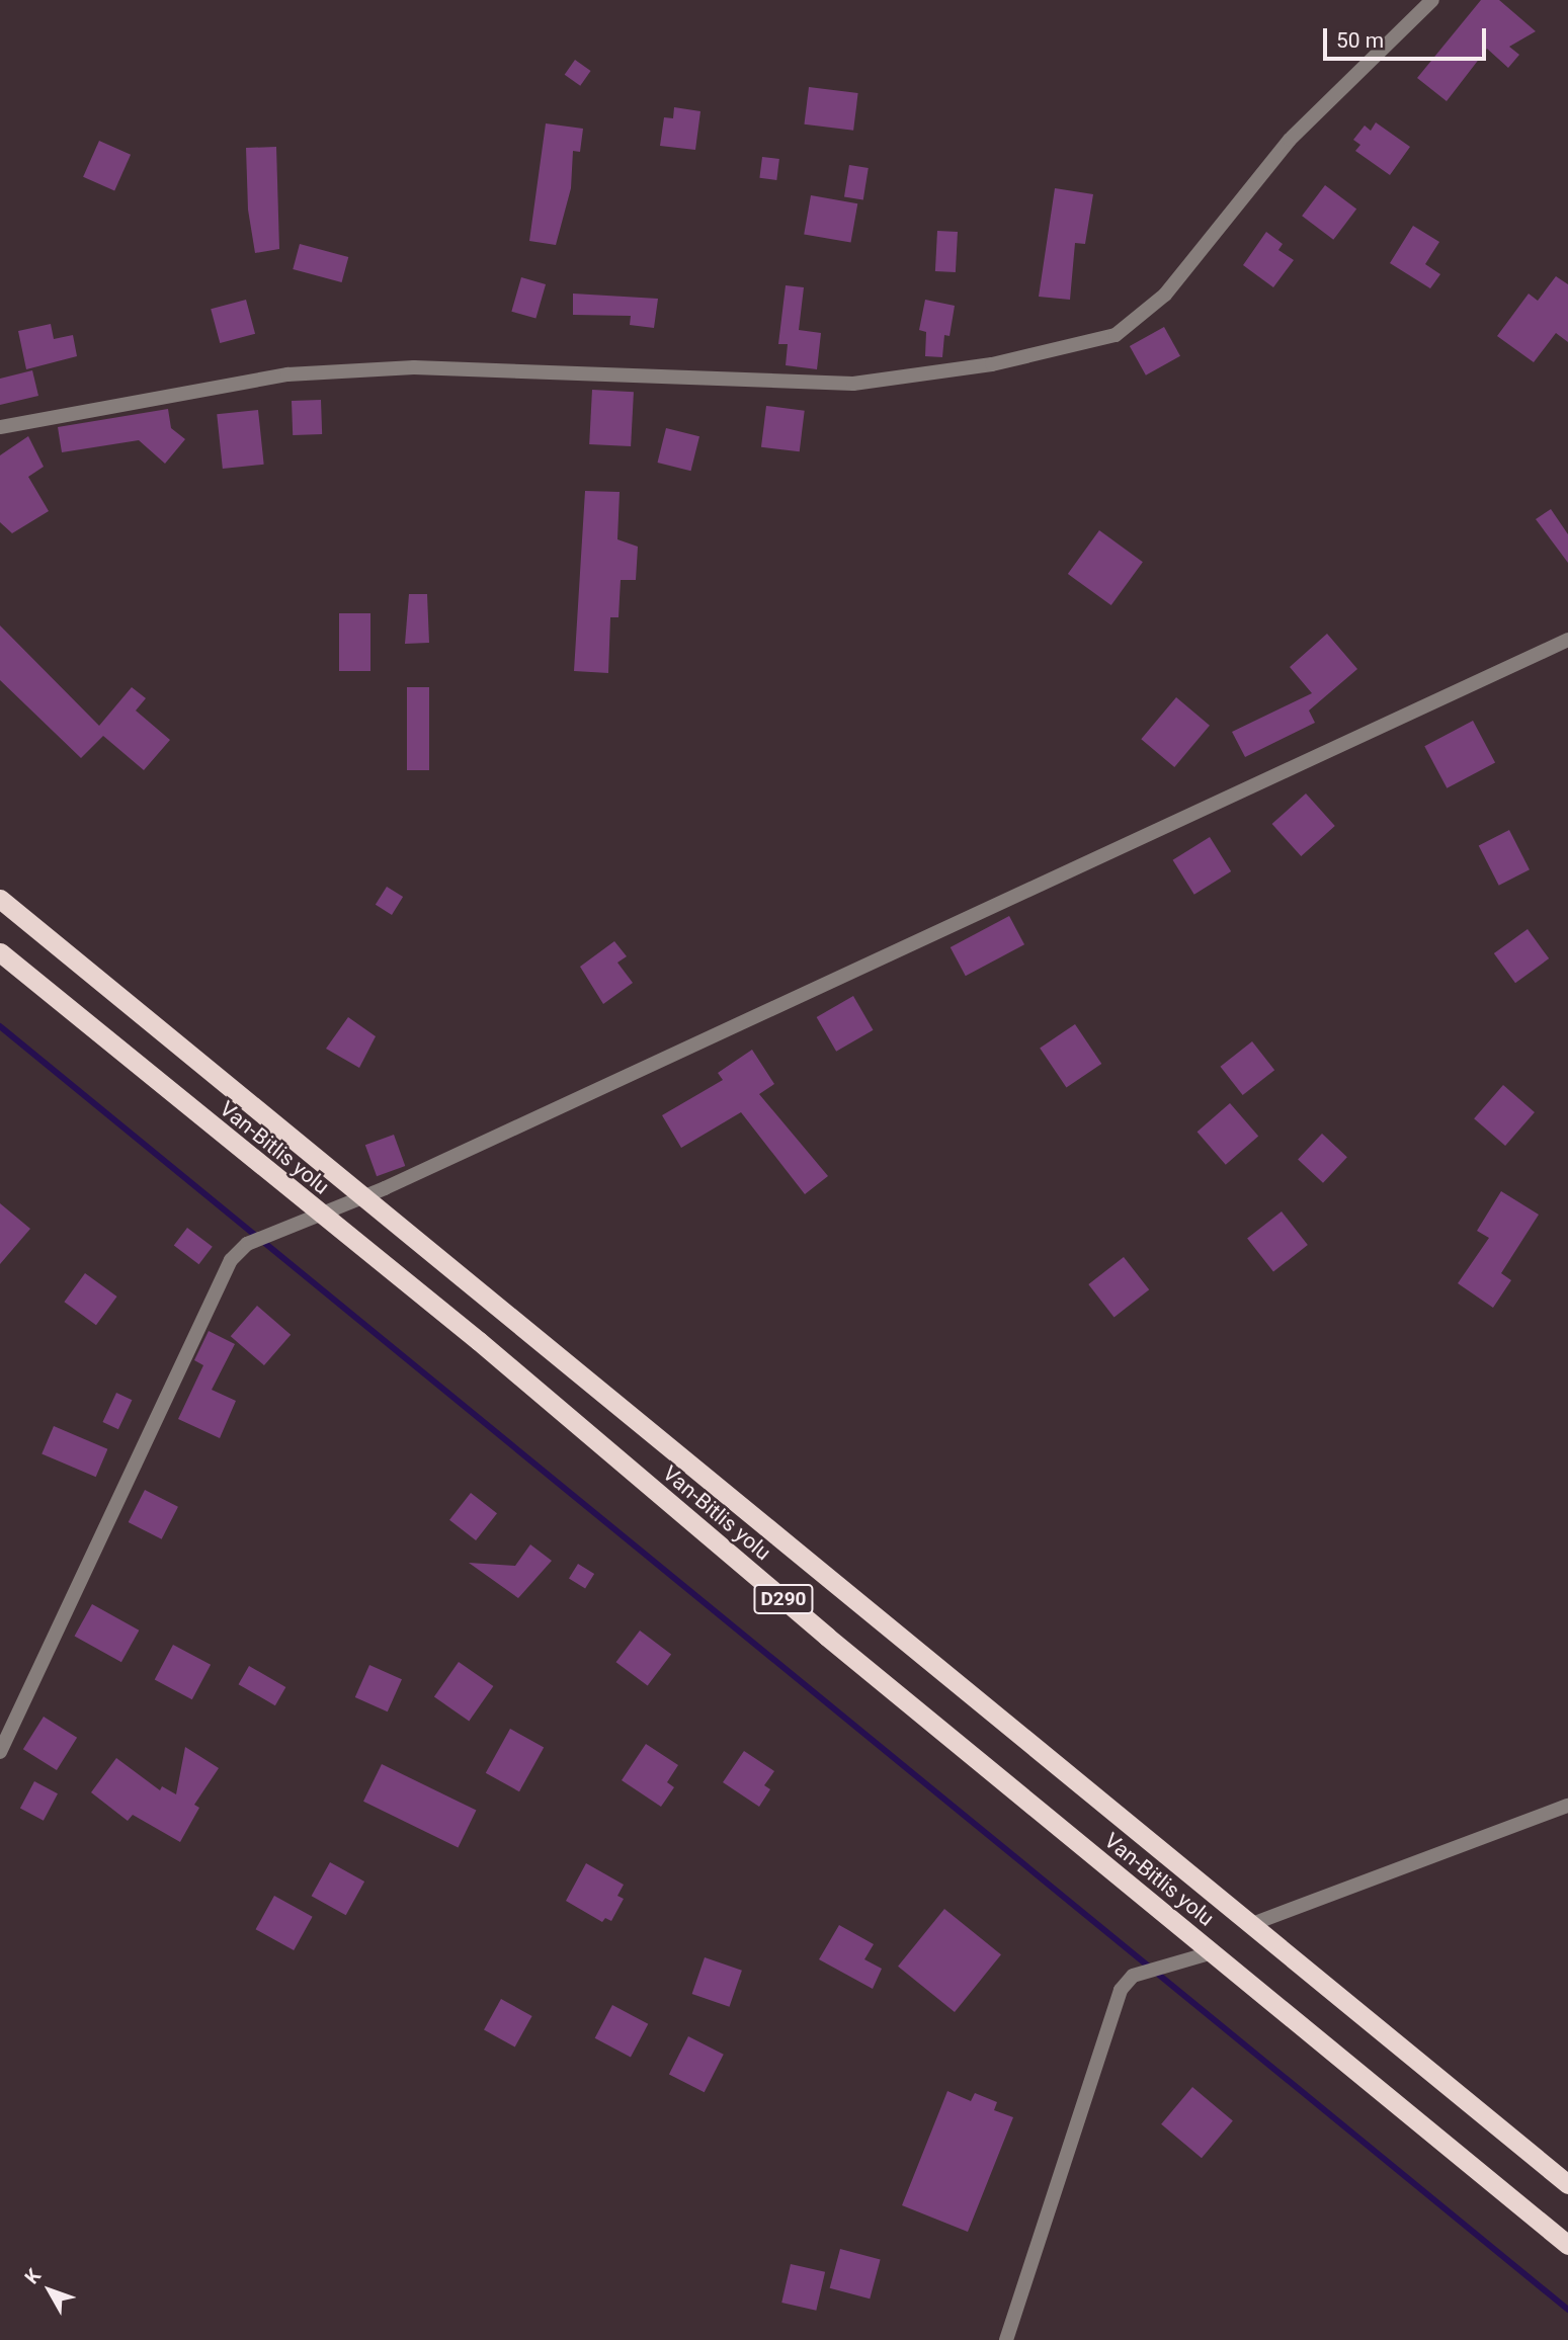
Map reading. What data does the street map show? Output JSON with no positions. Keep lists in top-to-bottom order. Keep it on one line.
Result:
{"streets":{"highway":["Van-Bitlis yolu","D290"]},"scale_bar":"50 m","north":"top left"}
